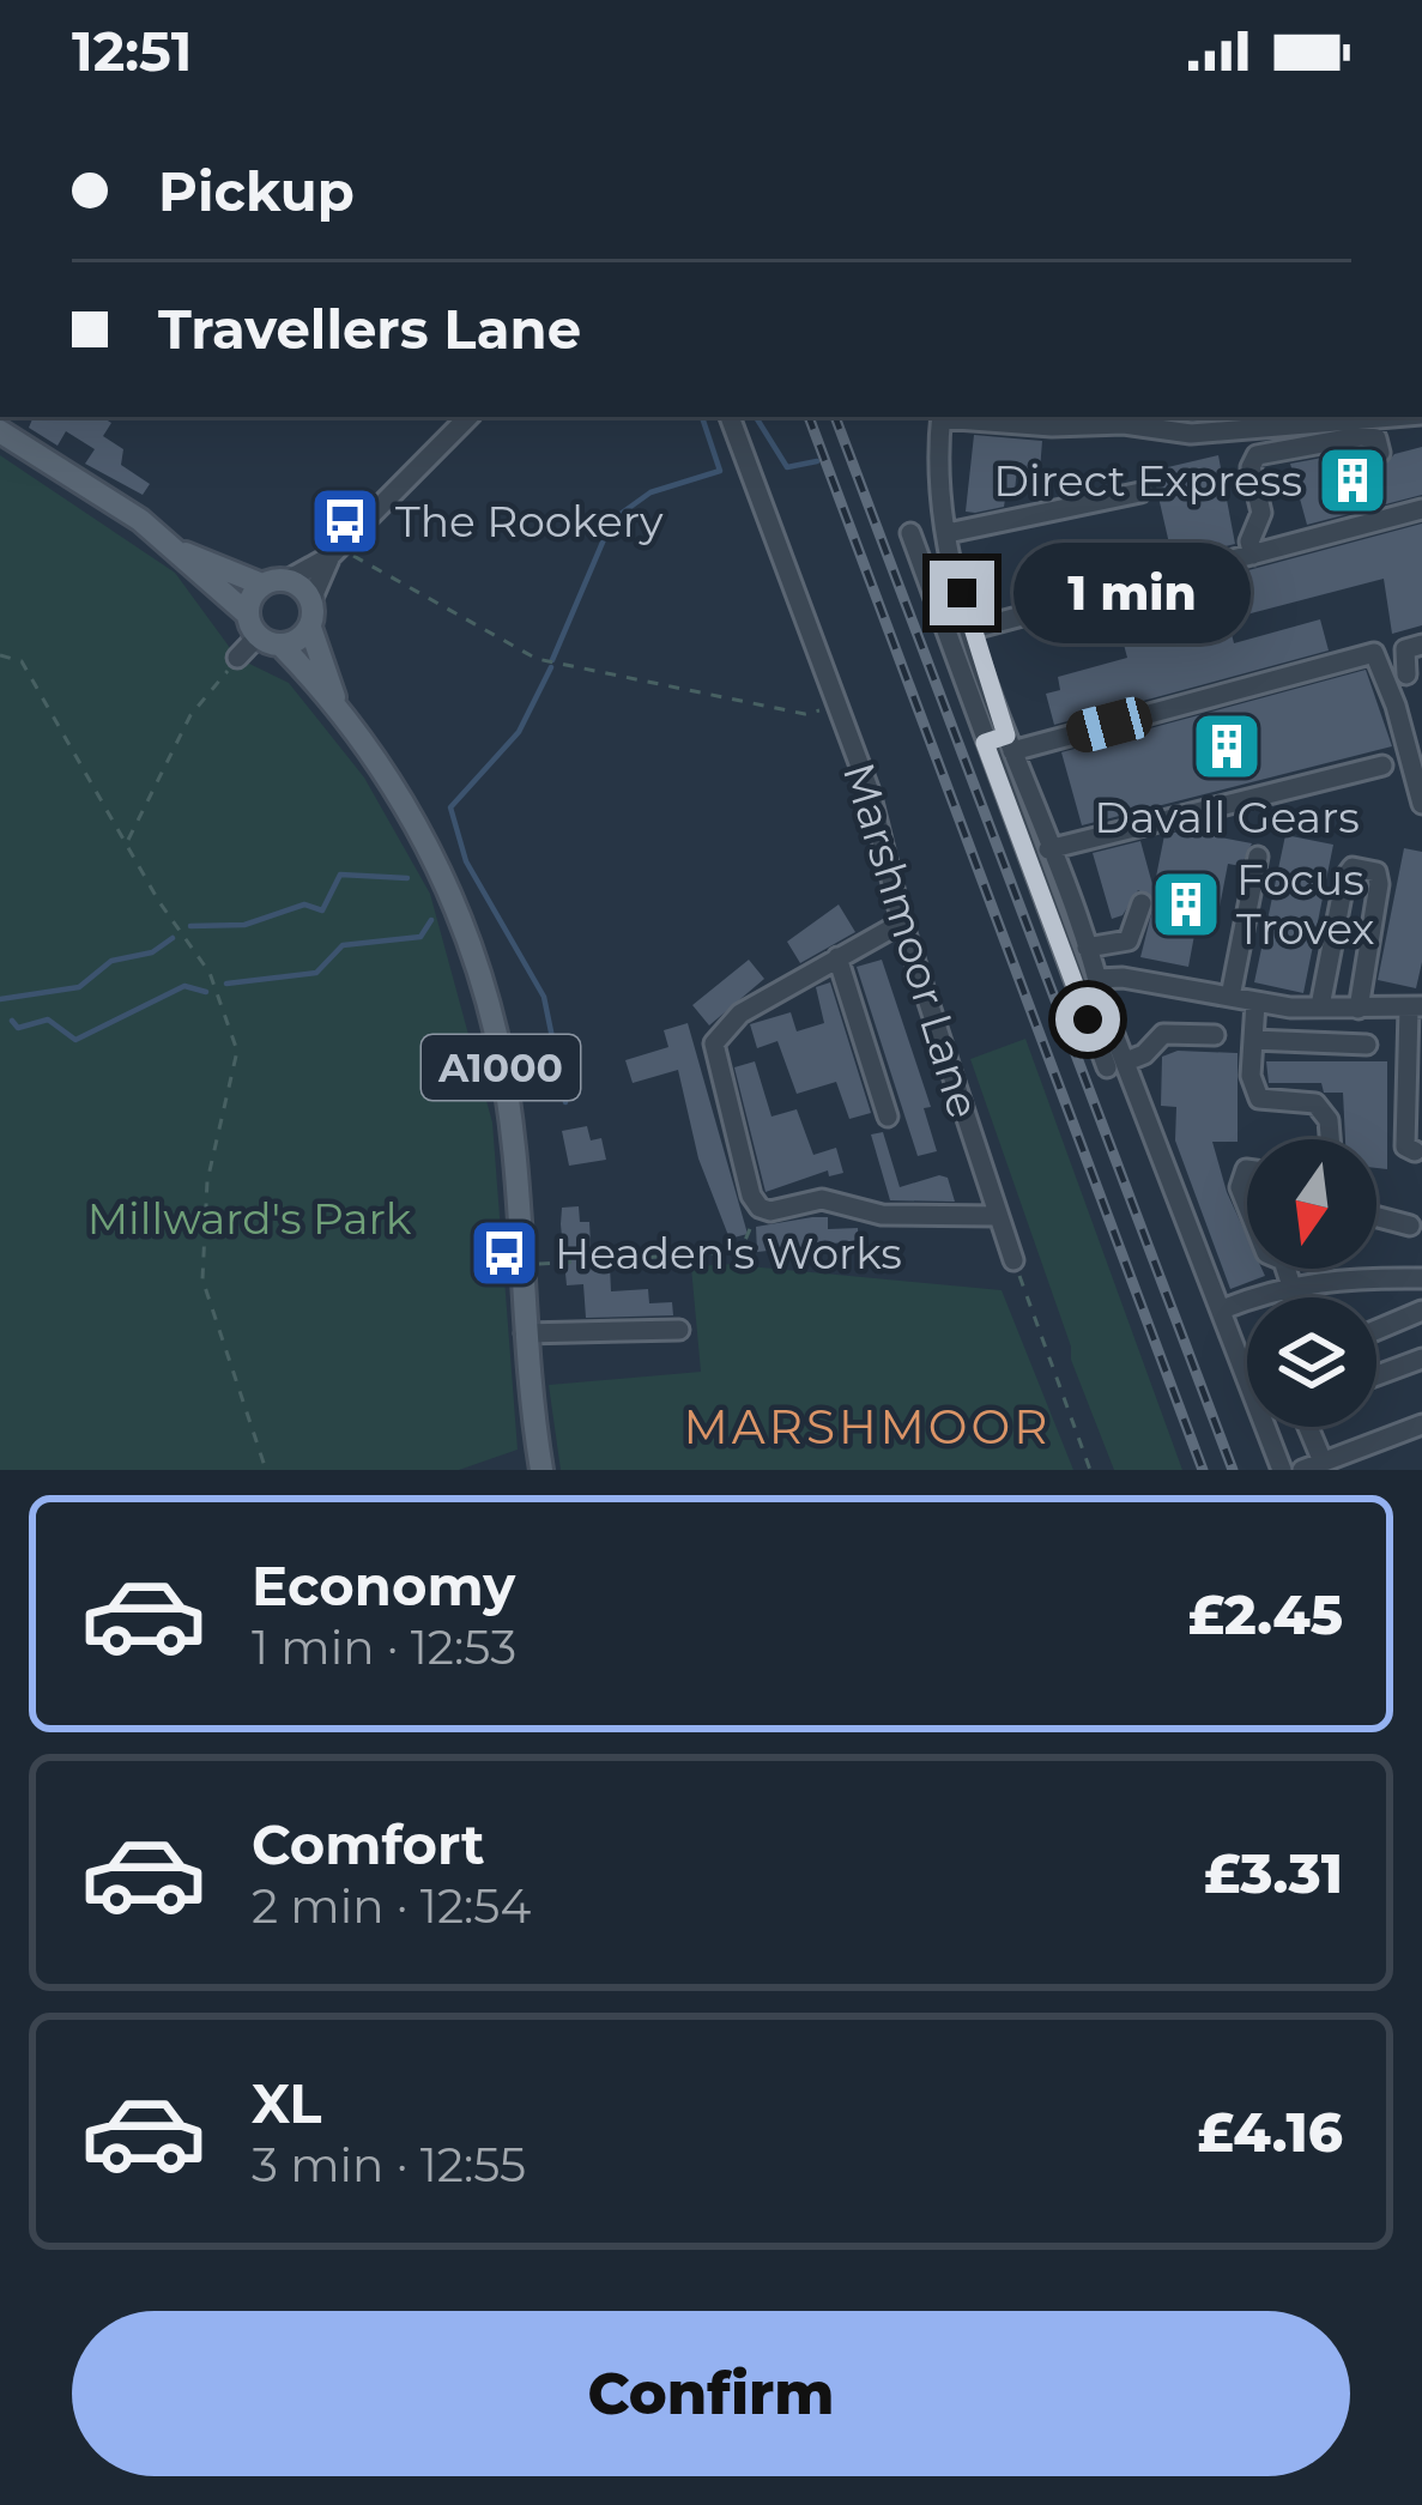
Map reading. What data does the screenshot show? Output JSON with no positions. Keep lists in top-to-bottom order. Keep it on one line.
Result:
{"streets":{"main road":["A1000"],"street":["Marshmoor Lane"]},"districts":["MARSHMOOR"],"parks":["Millward's Park"],"places":{"building":["Direct Express","Davall Gears","Focus Trovex"],"bus stop":["The Rookery","Headen's Works"]},"north":"bottom","page":{"status":"12:51","banner":["Pickup","Travellers Lane"],"bubble":"1 min","list":[{"name":"Economy","note":"1 min · 12:53","value":"£2.45"},{"name":"Comfort","note":"2 min · 12:54","value":"£3.31"},{"name":"XL","note":"3 min · 12:55","value":"£4.16"}],"buttons":"Confirm"}}
